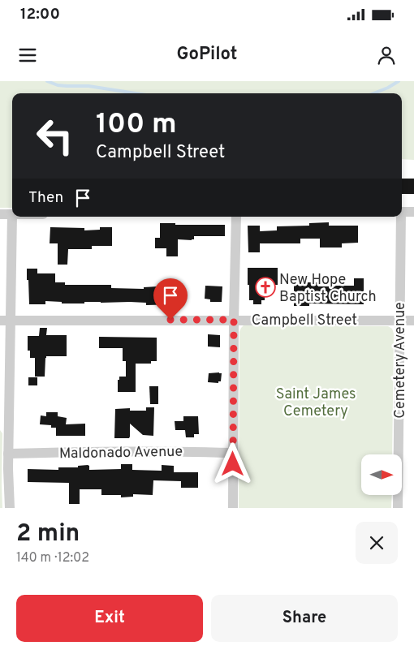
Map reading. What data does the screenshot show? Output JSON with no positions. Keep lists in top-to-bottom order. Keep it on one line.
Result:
{"streets":{"street":["Campbell Street","Cemetery Avenue","Maldonado Avenue"]},"crossings":[["Campbell Street","Cemetery Avenue"]],"parks":["Saint James Cemetery"],"places":{"church":["New Hope Baptist Church"]},"north":"right","page":{"status":"12:00","header":"GoPilot","turn":["100 m","Campbell Street"],"then":"Then","heading":["2 min","140 m · 12:02"],"buttons":["Exit","Share"]}}
